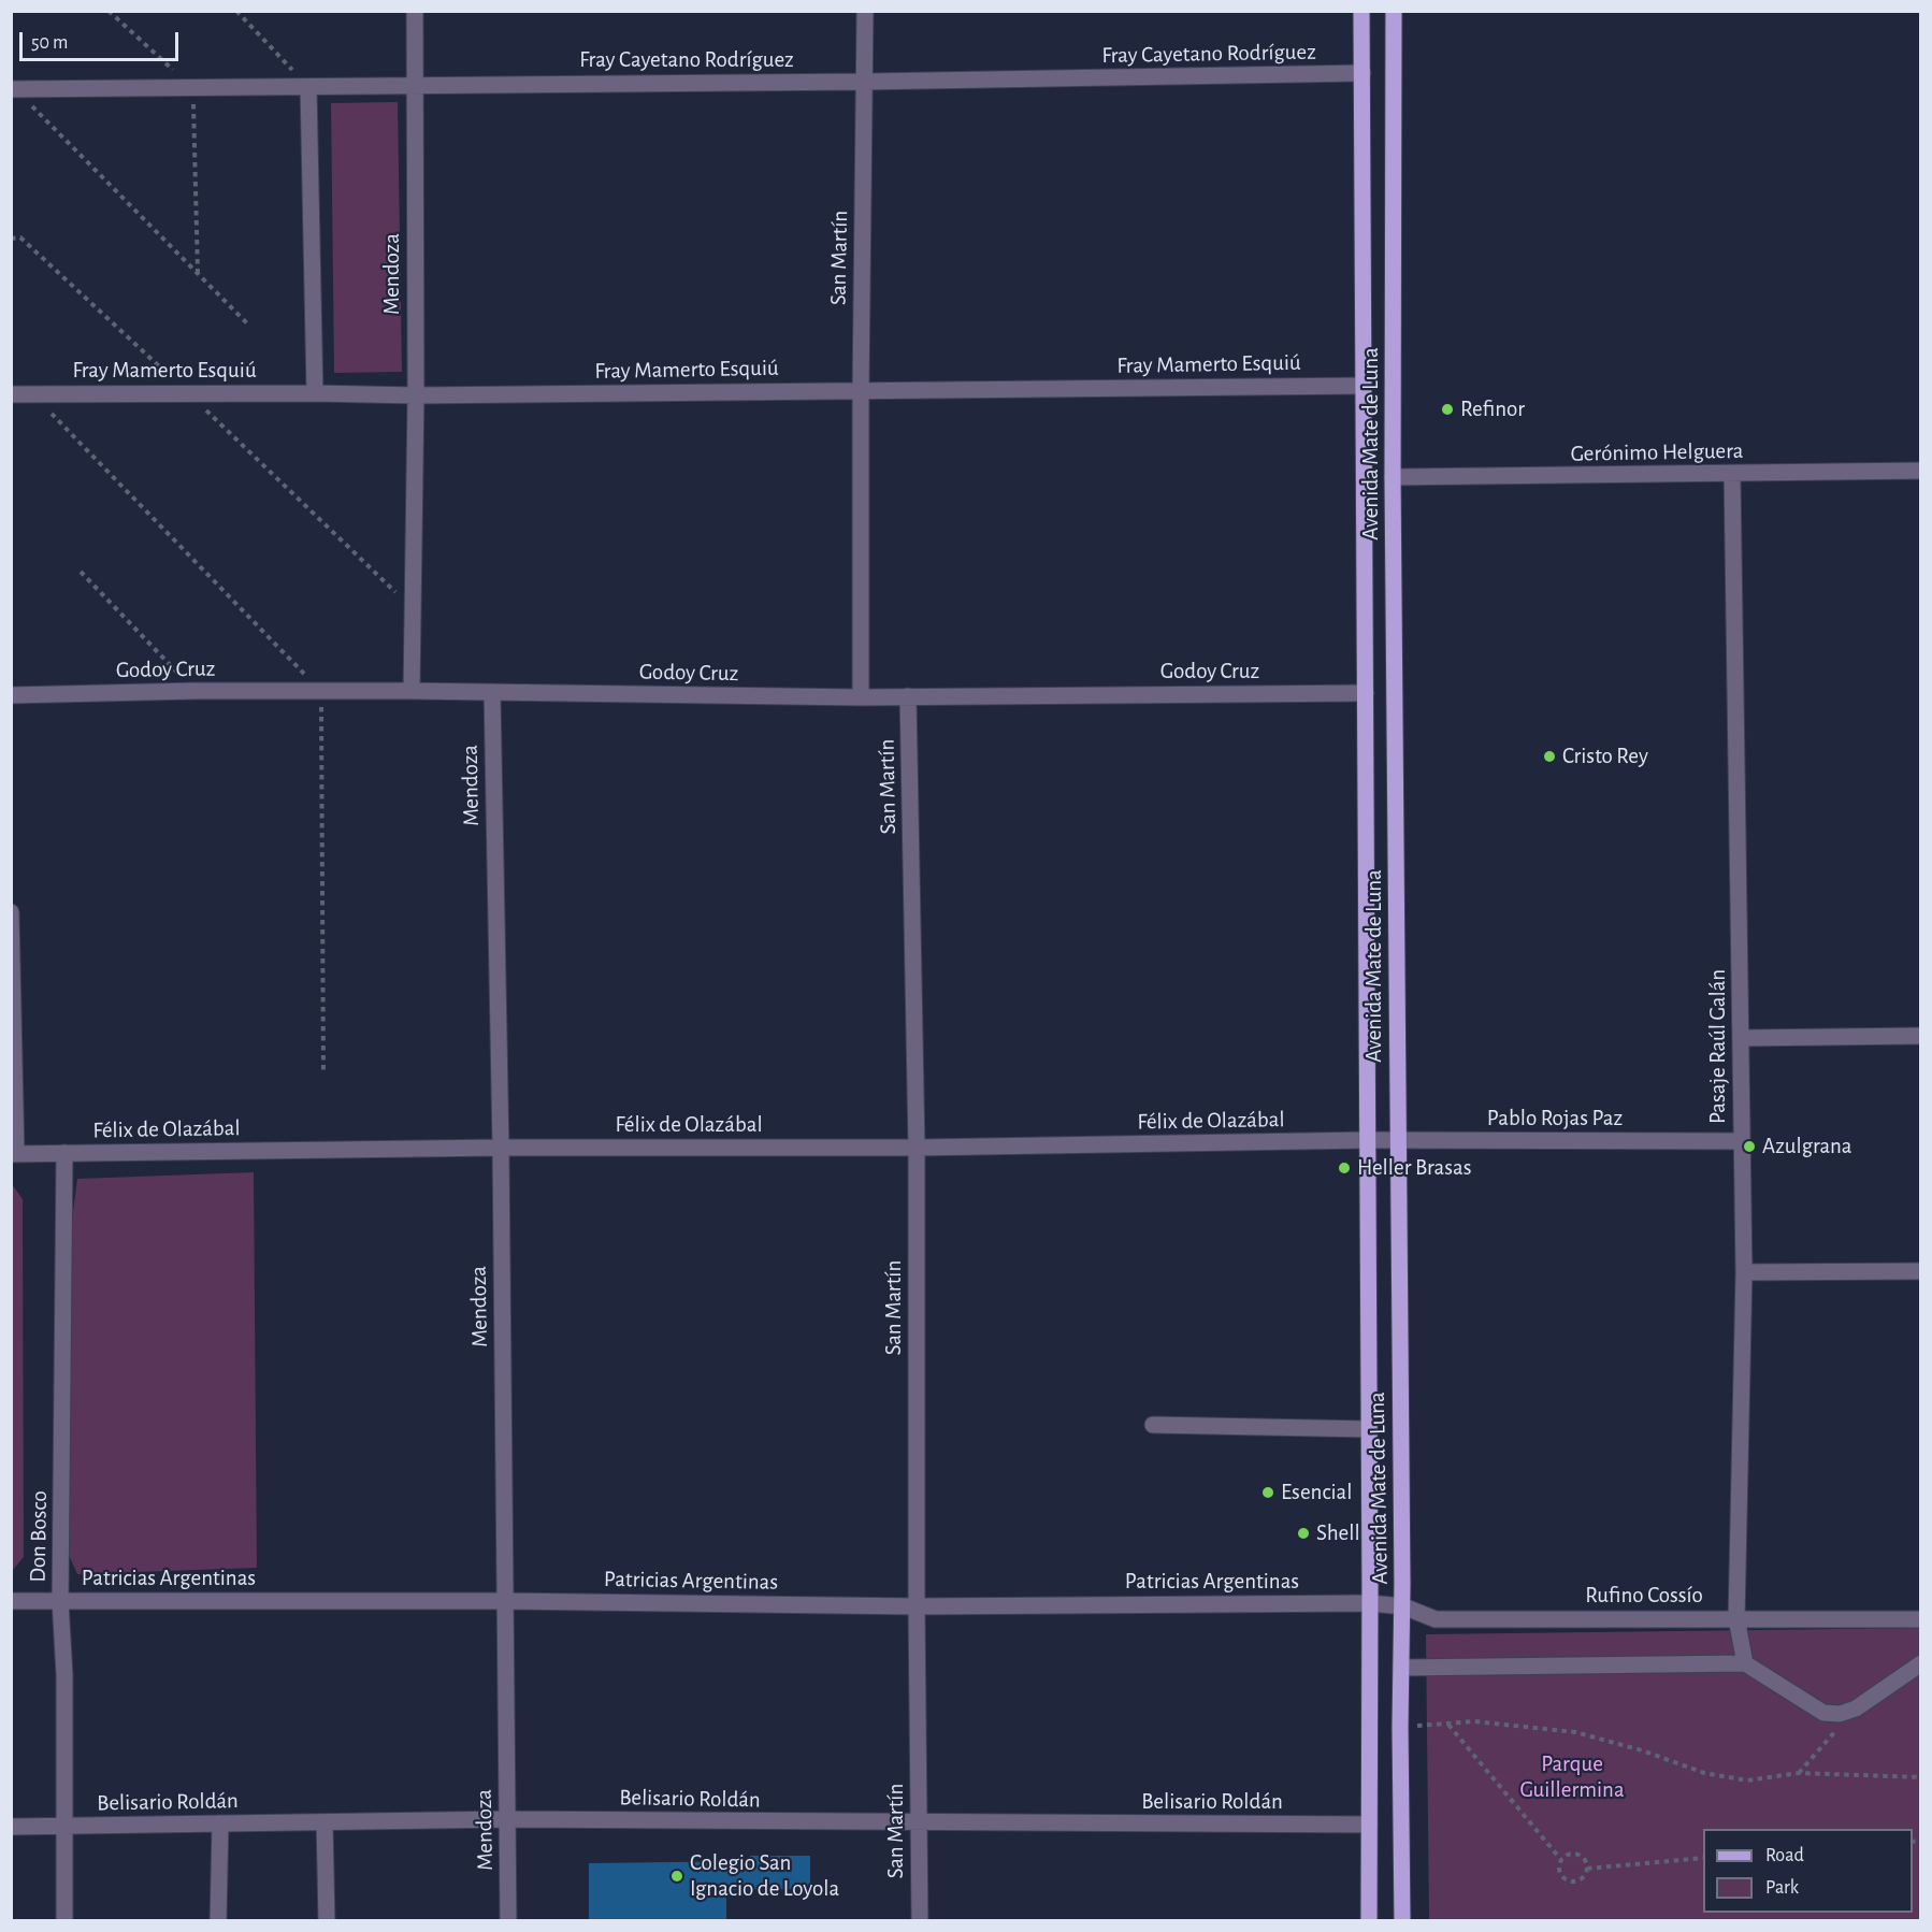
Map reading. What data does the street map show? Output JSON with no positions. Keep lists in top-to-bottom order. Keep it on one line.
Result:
{"streets":{"main road":["Avenida Mate de Luna"],"street":["Fray Cayetano Rodríguez","San Martín","Mendoza","Fray Mamerto Esquiú","Gerónimo Helguera","Godoy Cruz","Pasaje Raúl Galán","Pablo Rojas Paz","Félix de Olazábal","Don Bosco","Patricias Argentinas","Rufino Cossío","Belisario Roldán"]},"crossings":[["Fray Cayetano Rodríguez","San Martín"],["Fray Cayetano Rodríguez","Mendoza"],["Fray Cayetano Rodríguez","Avenida Mate de Luna"],["San Martín","Fray Mamerto Esquiú"],["San Martín","Godoy Cruz"],["San Martín","Félix de Olazábal"],["San Martín","Patricias Argentinas"],["San Martín","Belisario Roldán"],["Mendoza","Fray Mamerto Esquiú"],["Mendoza","Godoy Cruz"],["Mendoza","Félix de Olazábal"],["Mendoza","Patricias Argentinas"],["Mendoza","Belisario Roldán"],["Fray Mamerto Esquiú","Avenida Mate de Luna"],["Avenida Mate de Luna","Gerónimo Helguera"],["Avenida Mate de Luna","Godoy Cruz"],["Avenida Mate de Luna","Pablo Rojas Paz"],["Avenida Mate de Luna","Félix de Olazábal"],["Avenida Mate de Luna","Patricias Argentinas"],["Avenida Mate de Luna","Rufino Cossío"],["Avenida Mate de Luna","Belisario Roldán"],["Gerónimo Helguera","Pasaje Raúl Galán"],["Pasaje Raúl Galán","Pablo Rojas Paz"],["Pasaje Raúl Galán","Rufino Cossío"],["Pablo Rojas Paz","Félix de Olazábal"],["Félix de Olazábal","Don Bosco"],["Don Bosco","Patricias Argentinas"],["Don Bosco","Belisario Roldán"],["Patricias Argentinas","Rufino Cossío"]],"parks":["Parque Guillermina"],"places":["Refinor","Cristo Rey","Azulgrana","Heller Brasas","Esencial","Shell","Colegio San Ignacio de Loyola"],"legend":["Road","Park"],"scale_bar":"50 m"}
